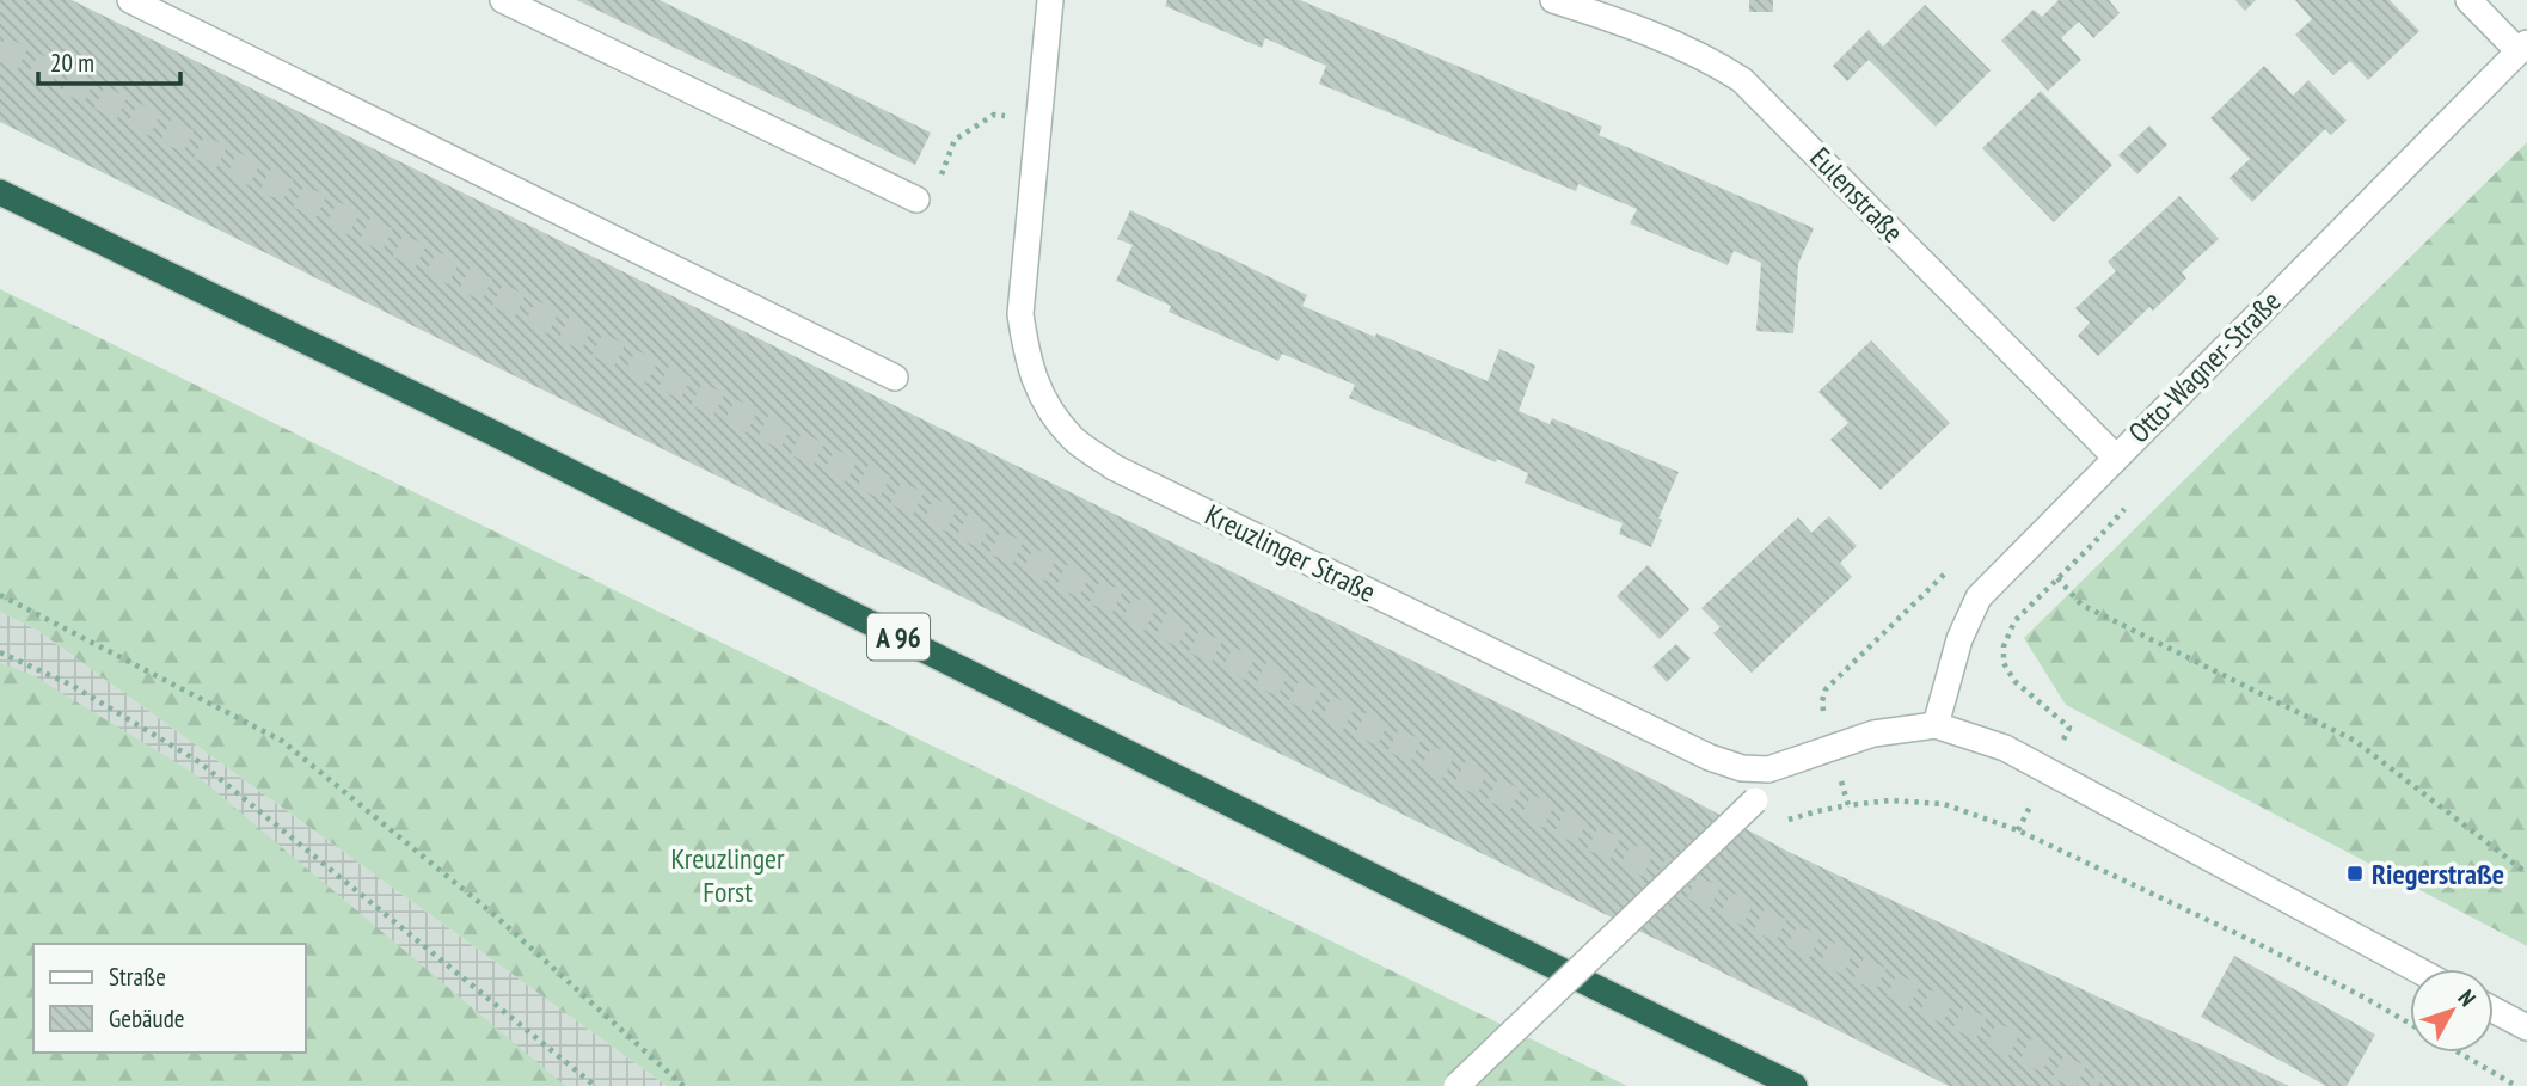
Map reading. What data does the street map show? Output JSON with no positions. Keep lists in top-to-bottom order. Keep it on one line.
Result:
{"streets":{"highway":["A 96"],"street":["Eulenstraße","Otto-Wagner-Straße","Kreuzlinger Straße"]},"crossings":[["Eulenstraße","Otto-Wagner-Straße"],["Otto-Wagner-Straße","Kreuzlinger Straße"]],"parks":["Kreuzlinger Forst"],"places":{"transit":["Riegerstraße"]},"legend":["Straße","Gebäude"],"scale_bar":"20 m","north":"top right"}
